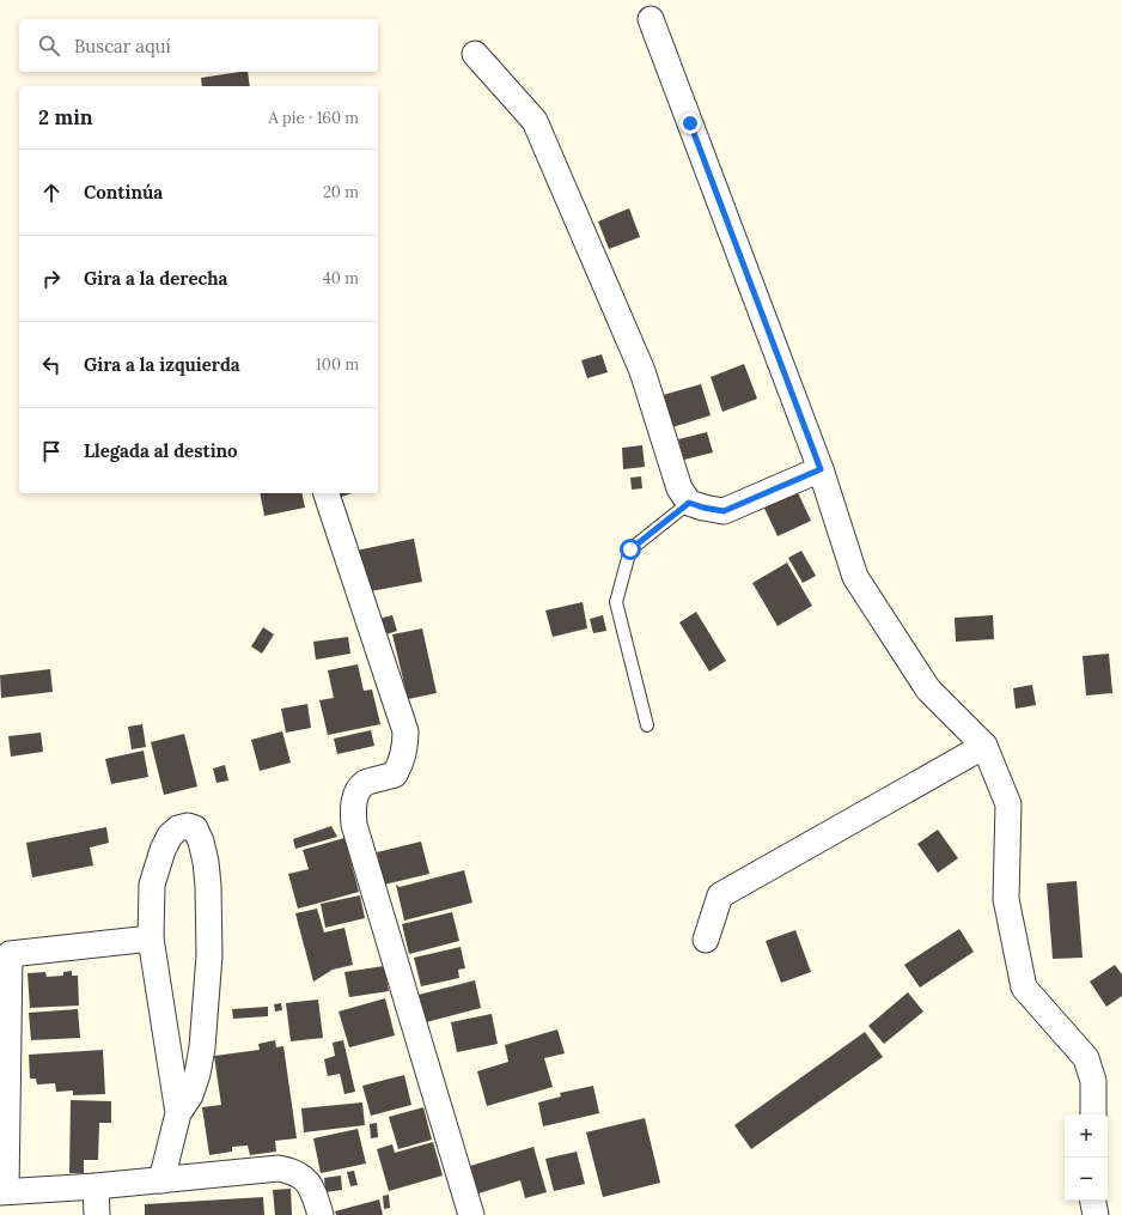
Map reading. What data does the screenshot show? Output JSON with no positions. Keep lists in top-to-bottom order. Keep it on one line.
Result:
{"page":{"search":"Buscar aquí","heading":["2 min","A pie · 160 m"],"list":[["Continúa","20 m"],["Gira a la derecha","40 m"],["Gira a la izquierda","100 m"],"Llegada al destino"],"map_buttons":["+","−"]}}
